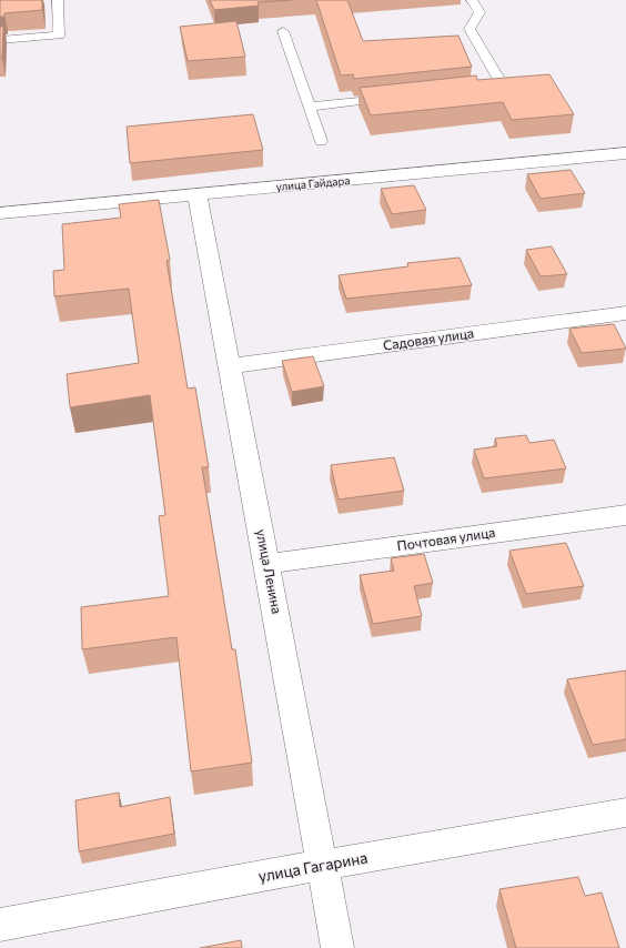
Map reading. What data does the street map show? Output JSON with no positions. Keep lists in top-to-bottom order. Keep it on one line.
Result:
{"streets":{"street":["улица Гайдара","Садовая улица","Почтовая улица","улица Ленина","улица Гагарина"]},"crossings":[["улица Гайдара","улица Ленина"],["Садовая улица","улица Ленина"],["Почтовая улица","улица Ленина"],["улица Ленина","улица Гагарина"]]}
